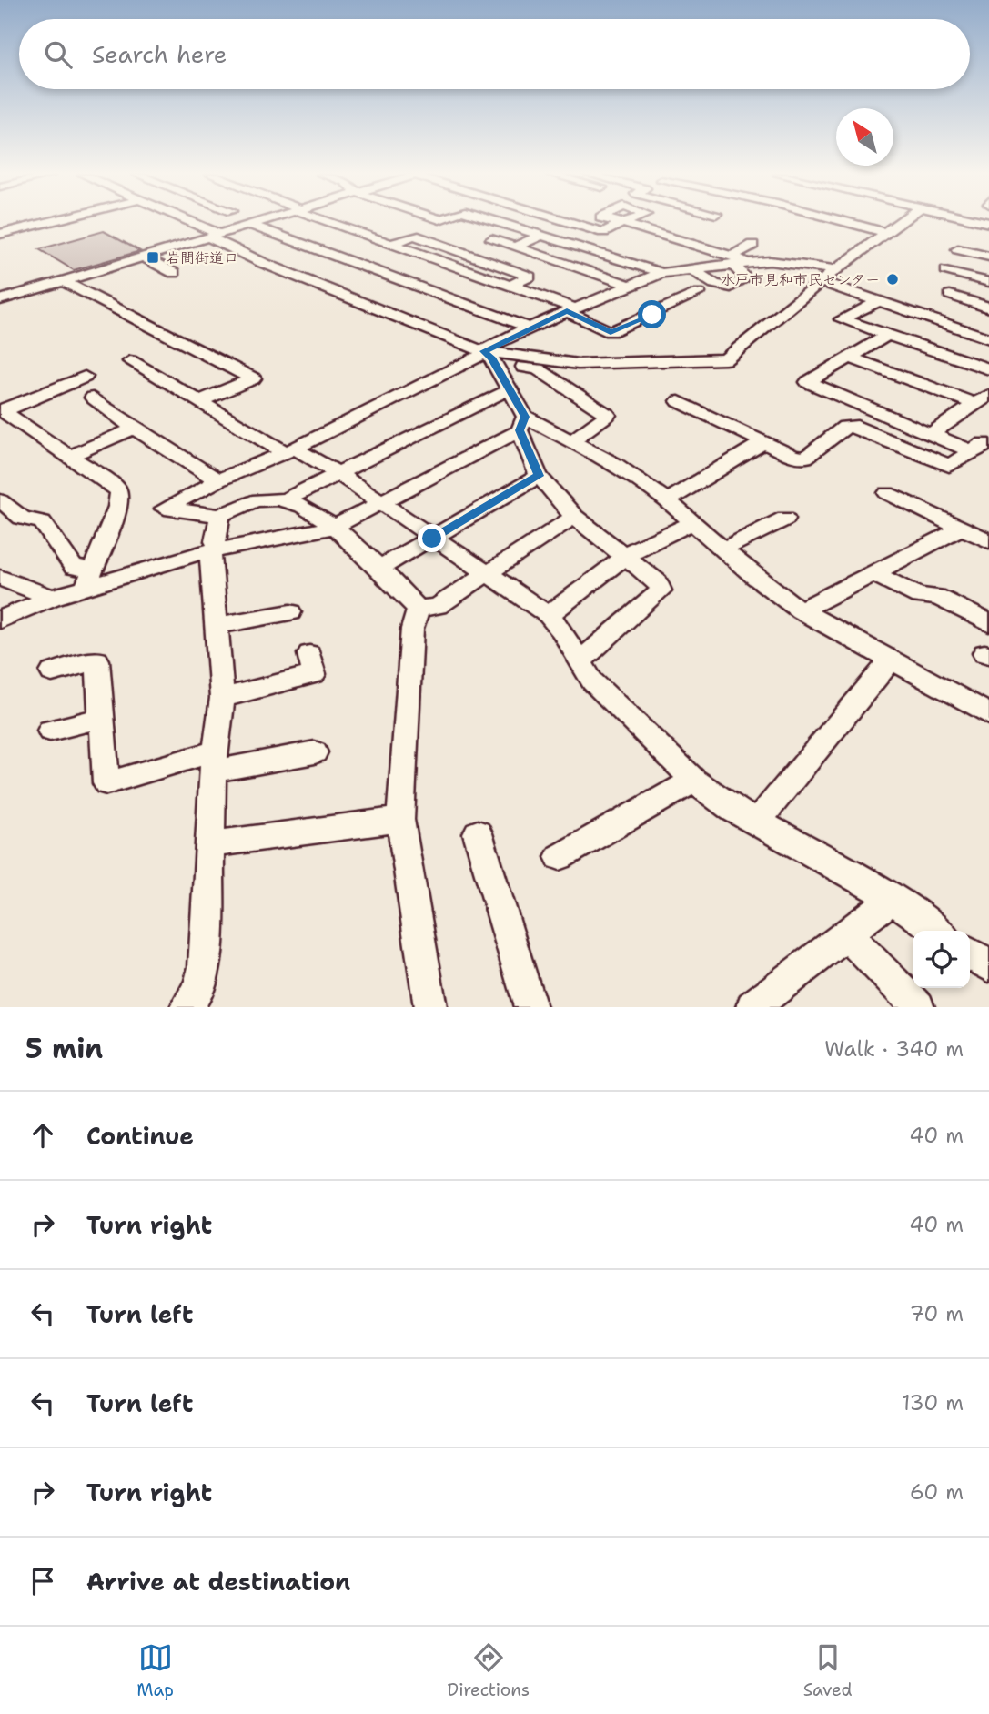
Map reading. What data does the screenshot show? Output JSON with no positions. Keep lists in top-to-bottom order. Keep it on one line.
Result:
{"places":{"transit":["岩間街道口"],"other":["水戸市見和市民センター"]},"north":"top left","page":{"search":"Search here","heading":["5 min","Walk · 340 m"],"list":[["Continue","40 m"],["Turn right","40 m"],["Turn left","70 m"],["Turn left","130 m"],["Turn right","60 m"],"Arrive at destination"],"nav":["Map","Directions","Saved"]}}
